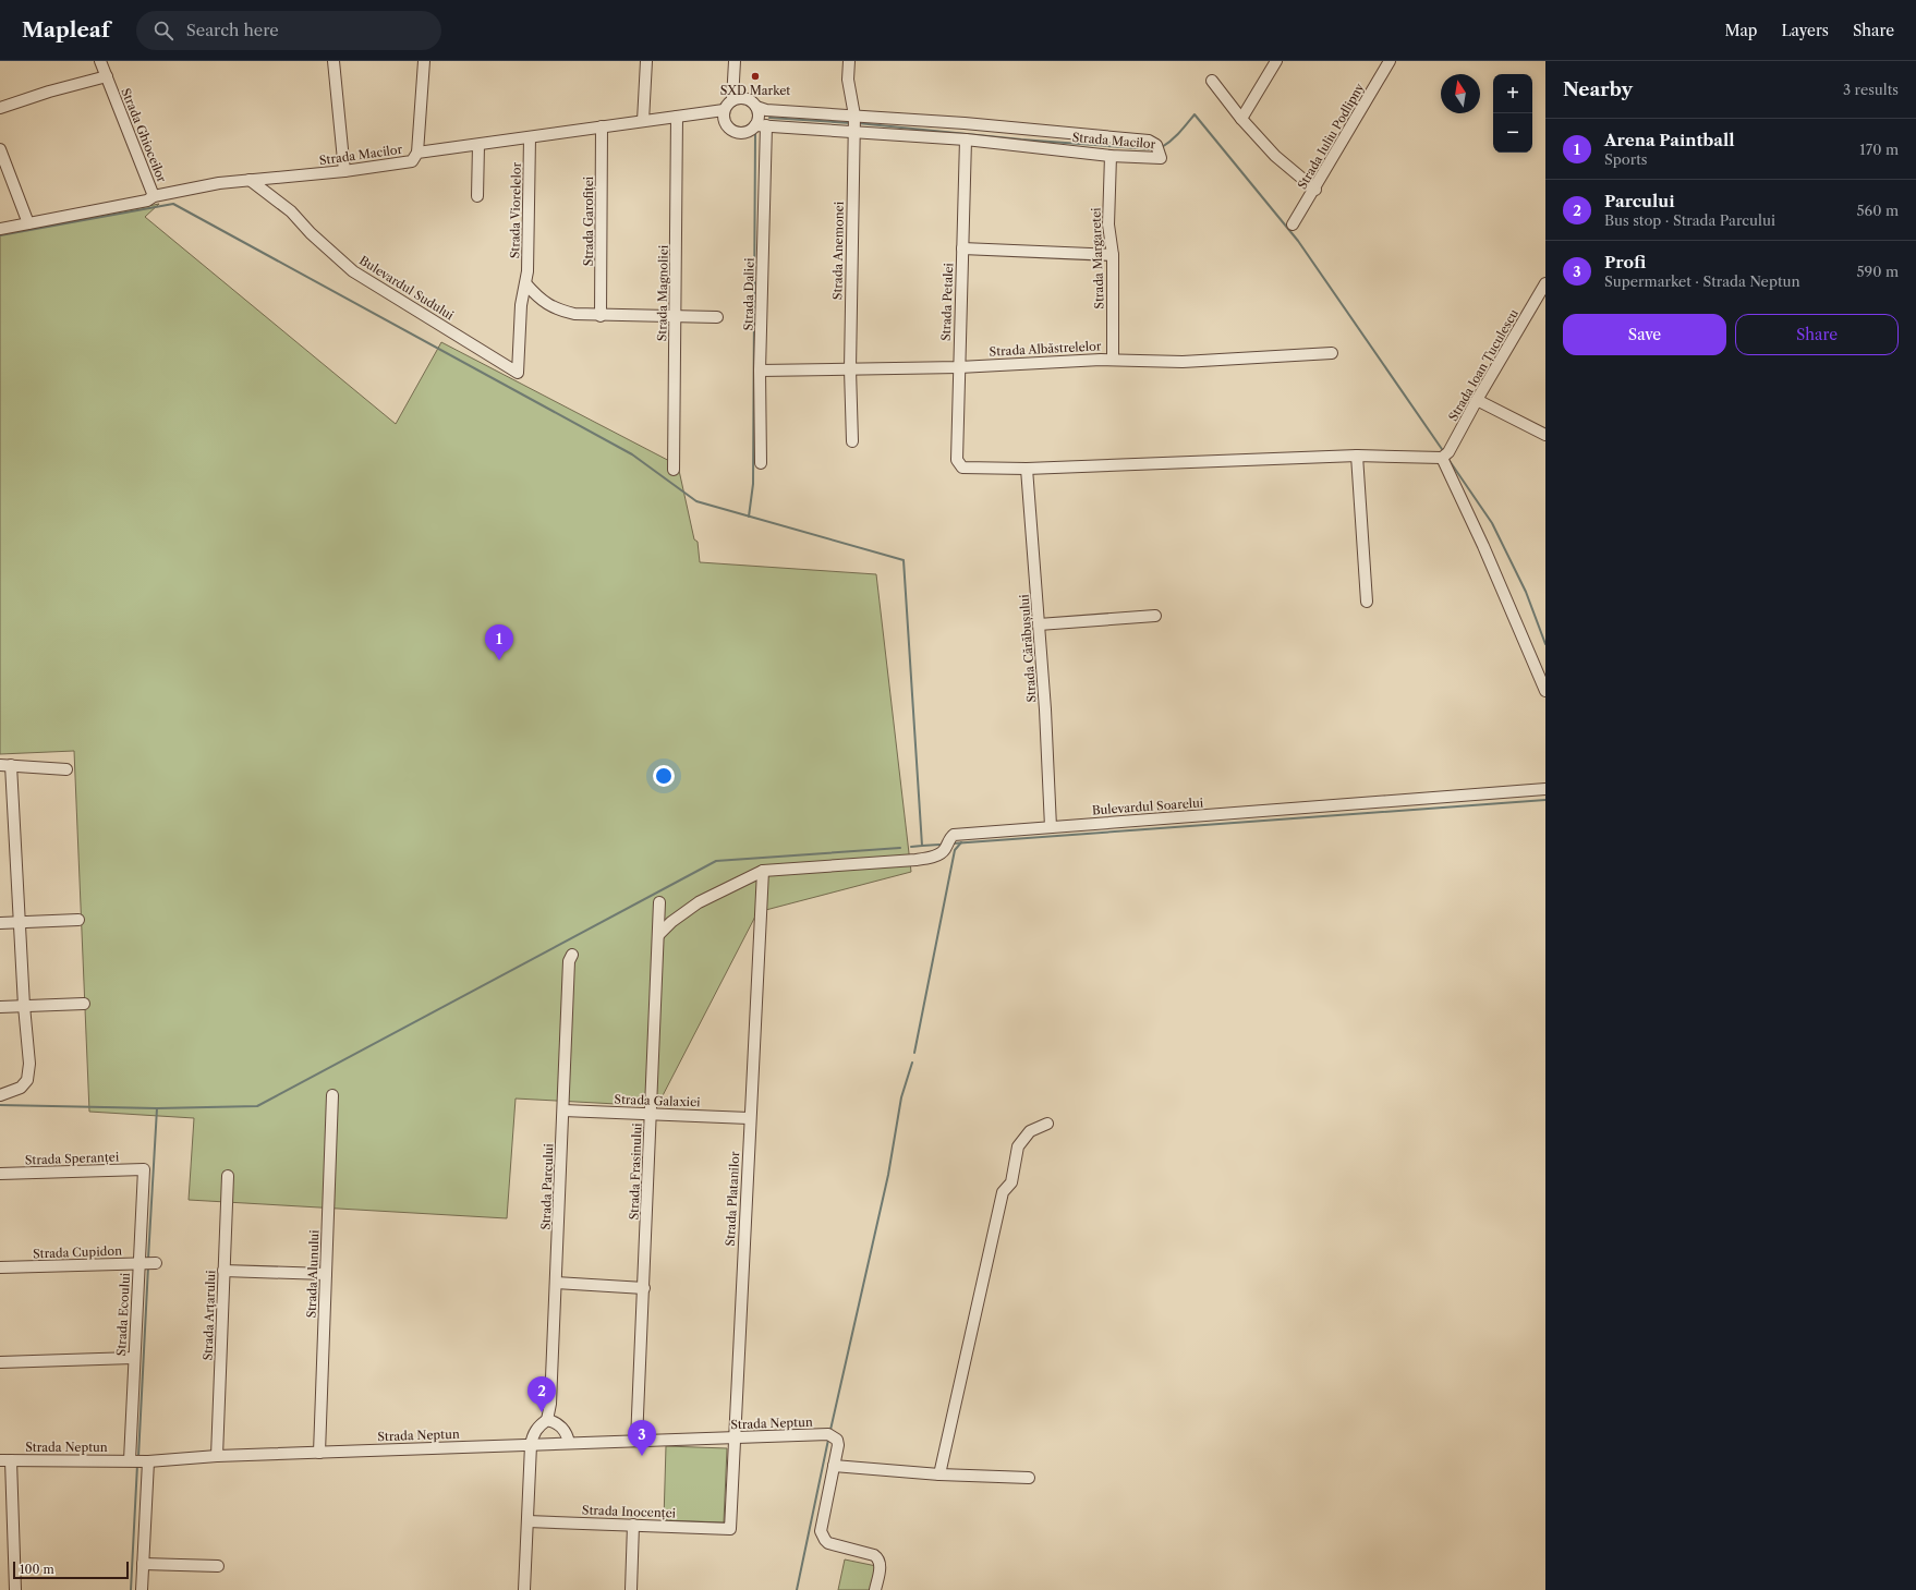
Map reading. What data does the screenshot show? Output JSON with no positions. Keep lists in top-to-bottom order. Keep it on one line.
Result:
{"streets":{"street":["Strada Ghioceilor","Strada Iuliu Podlipny","Strada Macilor","Strada Viorelelor","Strada Garofiței","Strada Anemonei","Strada Margaretei","Bulevardul Sudului","Strada Magnoliei","Strada Daliei","Strada Petalei","Strada Albăstrelelor","Strada Ioan Țuculescu","Strada Cărăbușului","Bulevardul Soarelui","Strada Galaxiei","Strada Speranței","Strada Frasinului","Strada Parcului","Strada Platanilor","Strada Cupidon","Strada Alunului","Strada Ecoului","Strada Arțarului","Strada Neptun","Strada Inocenței"]},"crossings":[["Strada Ghioceilor","Strada Macilor"],["Strada Macilor","Strada Viorelelor"],["Strada Macilor","Strada Garofiței"],["Strada Macilor","Strada Anemonei"],["Strada Macilor","Strada Margaretei"],["Strada Macilor","Bulevardul Sudului"],["Strada Macilor","Strada Magnoliei"],["Strada Macilor","Strada Daliei"],["Strada Macilor","Strada Petalei"],["Strada Viorelelor","Bulevardul Sudului"],["Strada Anemonei","Strada Albăstrelelor"],["Strada Margaretei","Strada Albăstrelelor"],["Strada Daliei","Strada Albăstrelelor"],["Strada Petalei","Strada Albăstrelelor"],["Strada Petalei","Strada Cărăbușului"],["Strada Cărăbușului","Bulevardul Soarelui"],["Bulevardul Soarelui","Strada Platanilor"],["Strada Galaxiei","Strada Frasinului"],["Strada Galaxiei","Strada Parcului"],["Strada Galaxiei","Strada Platanilor"],["Strada Speranței","Strada Ecoului"],["Strada Frasinului","Strada Neptun"],["Strada Platanilor","Strada Neptun"],["Strada Platanilor","Strada Inocenței"],["Strada Cupidon","Strada Ecoului"],["Strada Alunului","Strada Neptun"],["Strada Ecoului","Strada Neptun"],["Strada Arțarului","Strada Neptun"]],"places":["SXD Market"],"scale_bar":"100 m","north":"top","page":{"header":"Mapleaf","search":"Search here","nav":["Map","Layers","Share"],"heading":["Nearby","3 results"],"map_buttons":["+","−"],"list":[{"mark":"1","name":"Arena Paintball","note":"Sports","value":"170 m"},{"mark":"2","name":"Parcului","note":"Bus stop · Strada Parcului","value":"560 m"},{"mark":"3","name":"Profi","note":"Supermarket · Strada Neptun","value":"590 m"}],"buttons":["Save","Share"],"pins":["1","2","3"],"scale":"100 m"}}
